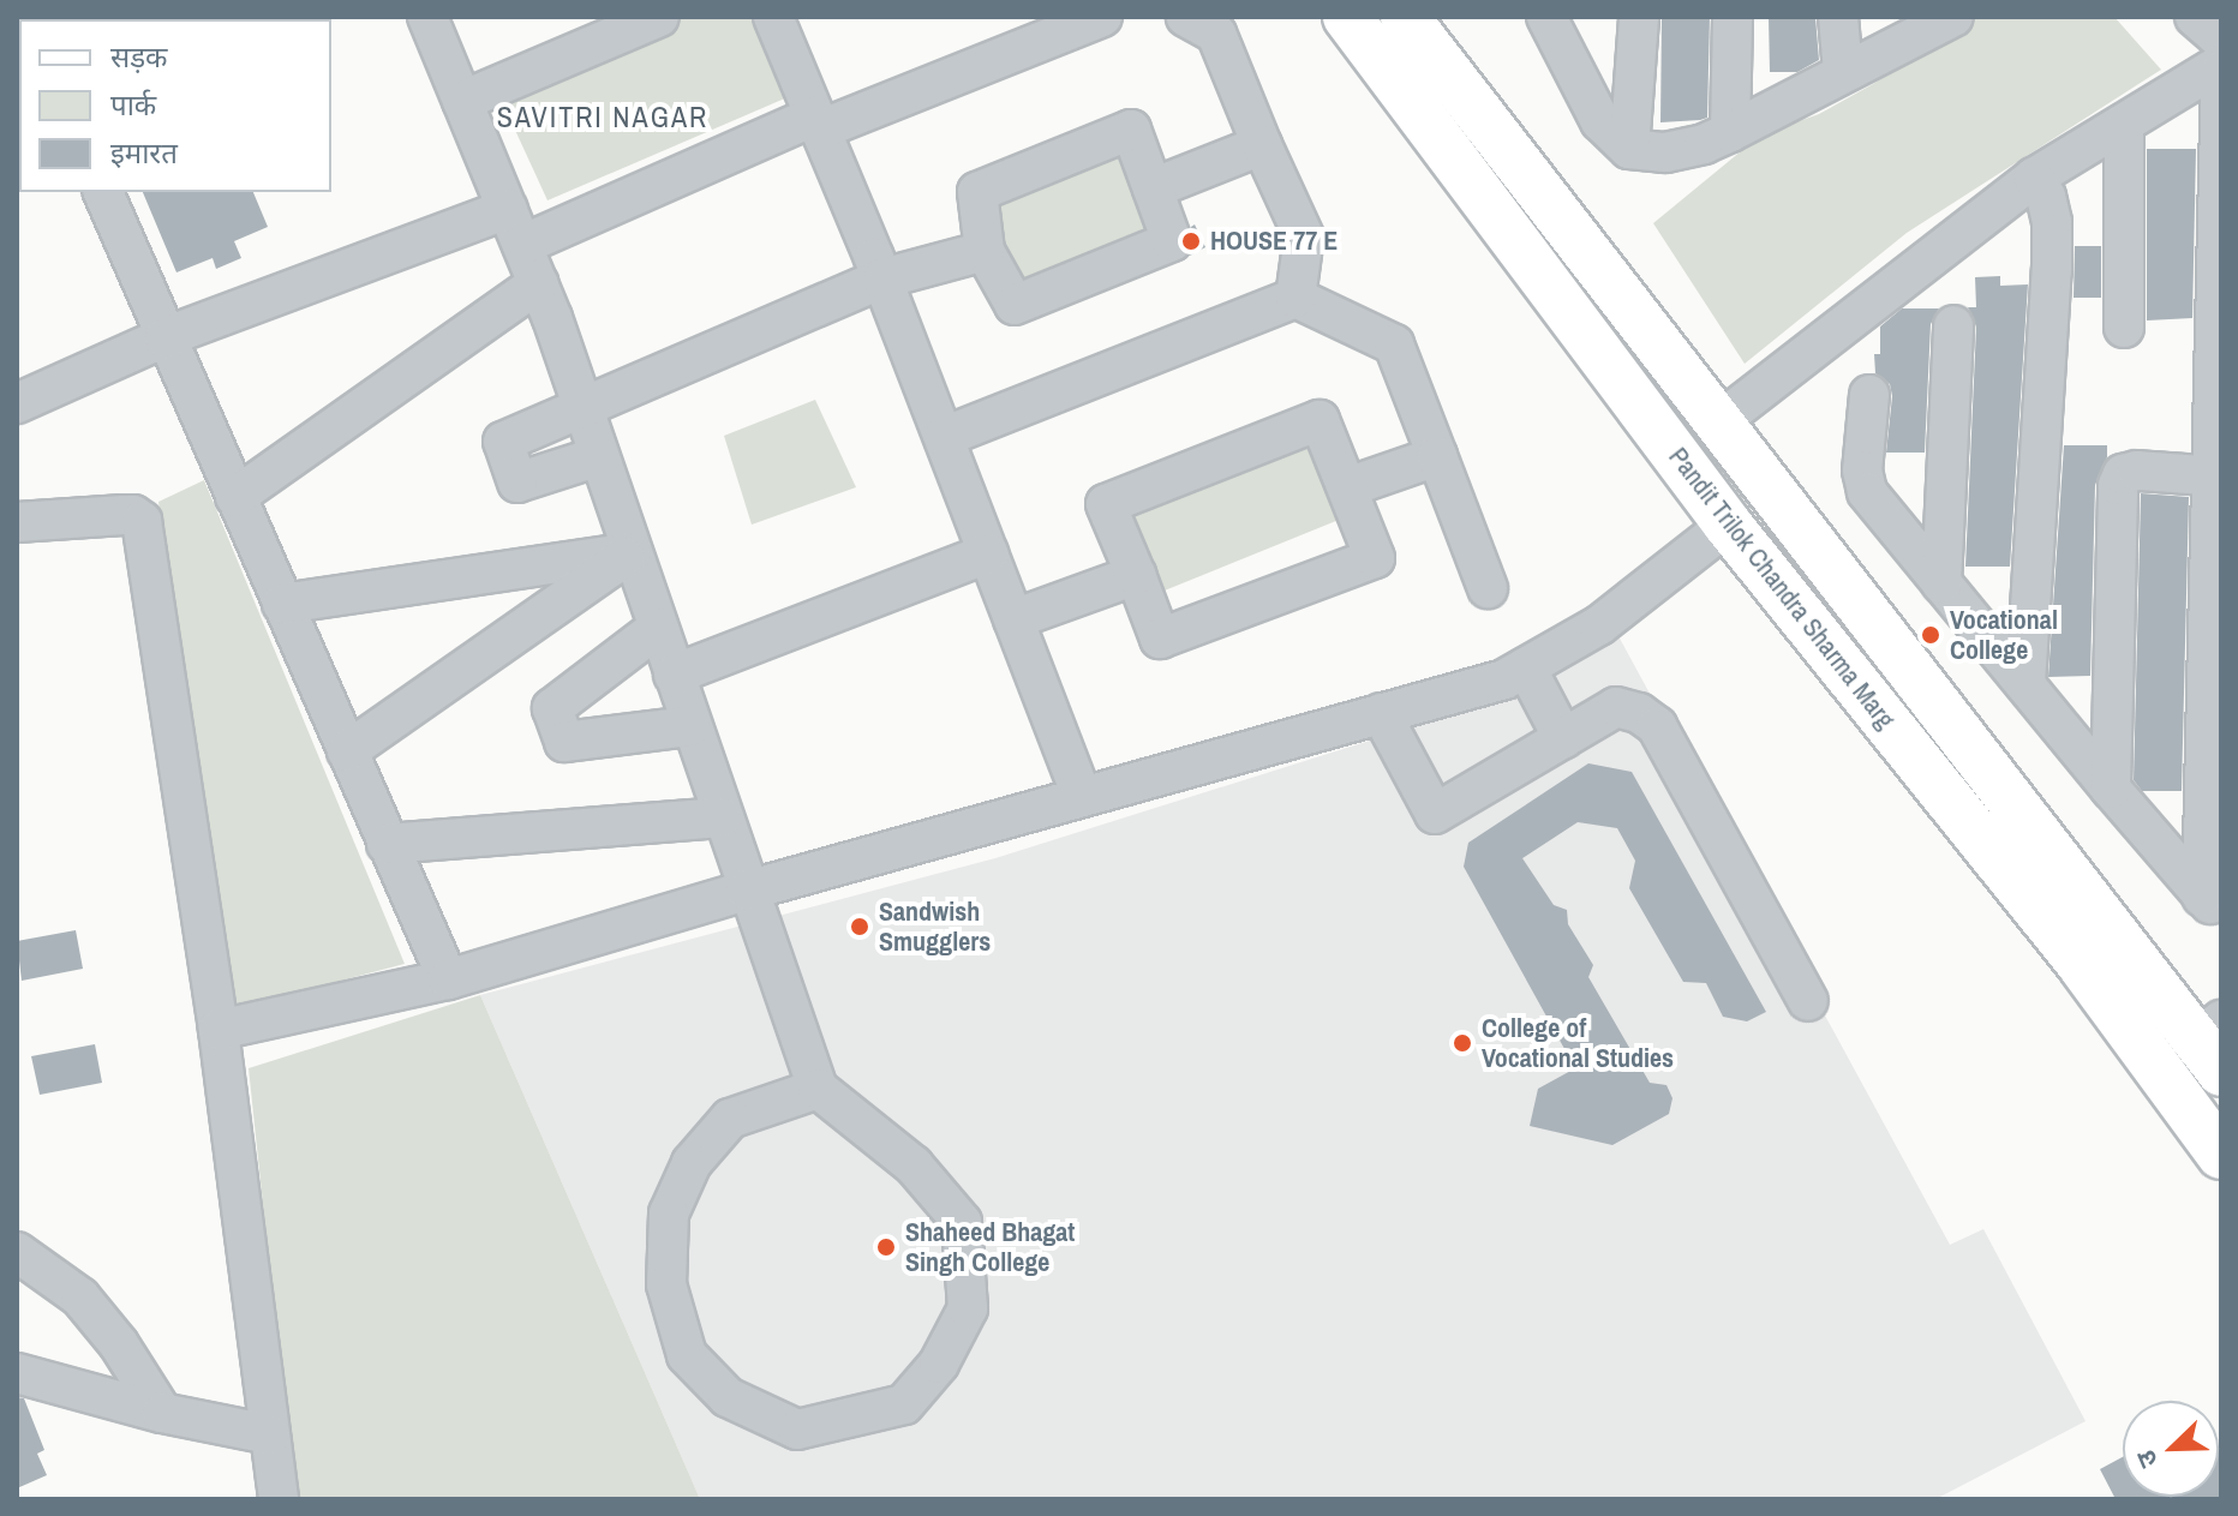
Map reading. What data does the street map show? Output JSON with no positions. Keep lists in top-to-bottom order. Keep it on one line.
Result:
{"streets":{"main road":["Pandit Trilok Chandra Sharma Marg"]},"districts":["SAVITRI NAGAR"],"places":["HOUSE 77 E","Vocational College","Sandwish Smugglers","College of Vocational Studies","Shaheed Bhagat Singh College"],"legend":["सड़क","पार्क","इमारत"],"north":"bottom left"}
